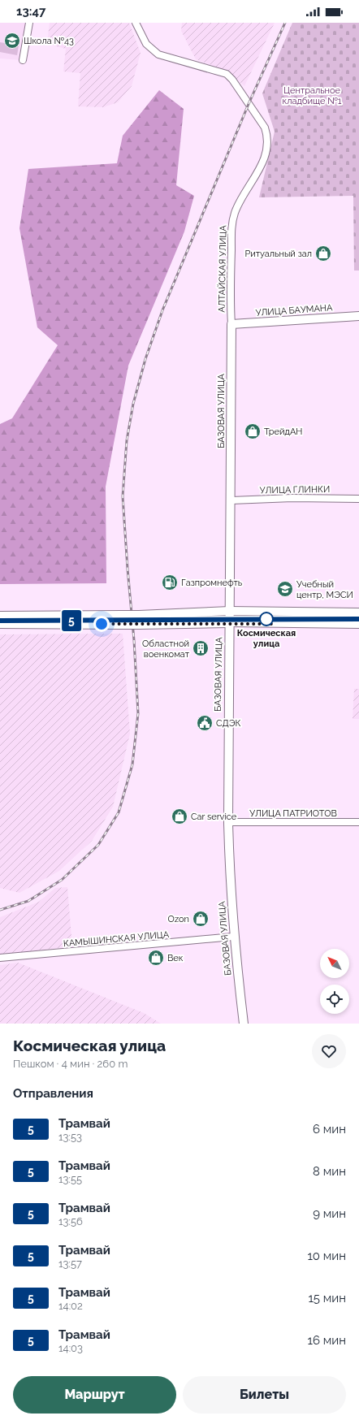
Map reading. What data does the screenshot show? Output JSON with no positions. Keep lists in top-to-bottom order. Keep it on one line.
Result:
{"streets":{"main road":["УЛИЦА БАУМАНА","БАЗОВАЯ УЛИЦА"],"street":["АЛТАЙСКАЯ УЛИЦА","УЛИЦА ГЛИНКИ","УЛИЦА ПАТРИОТОВ","КАМЫШИНСКАЯ УЛИЦА"]},"crossings":[["АЛТАЙСКАЯ УЛИЦА","УЛИЦА БАУМАНА"],["АЛТАЙСКАЯ УЛИЦА","БАЗОВАЯ УЛИЦА"],["УЛИЦА БАУМАНА","БАЗОВАЯ УЛИЦА"],["БАЗОВАЯ УЛИЦА","УЛИЦА ГЛИНКИ"],["БАЗОВАЯ УЛИЦА","УЛИЦА ПАТРИОТОВ"],["БАЗОВАЯ УЛИЦА","КАМЫШИНСКАЯ УЛИЦА"]],"parks":["Центральное кладбище №1"],"places":{"school or university":["Школа №43","Учебный центр, МЭСИ"],"shop":["Ритуальный зал","ТрейдАН","Car service","Ozon","Век"],"fuel station":["Газпромнефть"],"other":["Космическая улица"],"building":["Областной военкомат"],"public building":["СДЭК"]},"lines":["tram line 5"],"north":"top left","page":{"status":"13:47","on_map":"5","heading":[["Космическая улица","Пешком · 4 мин · 260 m"],"Отправления"],"list":[{"mark":"5","name":"Трамвай","note":"13:53","value":"6 мин"},{"mark":"5","name":"Трамвай","note":"13:55","value":"8 мин"},{"mark":"5","name":"Трамвай","note":"13:56","value":"9 мин"},{"mark":"5","name":"Трамвай","note":"13:57","value":"10 мин"},{"mark":"5","name":"Трамвай","note":"14:02","value":"15 мин"},{"mark":"5","name":"Трамвай","note":"14:03","value":"16 мин"}],"buttons":["Маршрут","Билеты"]}}
